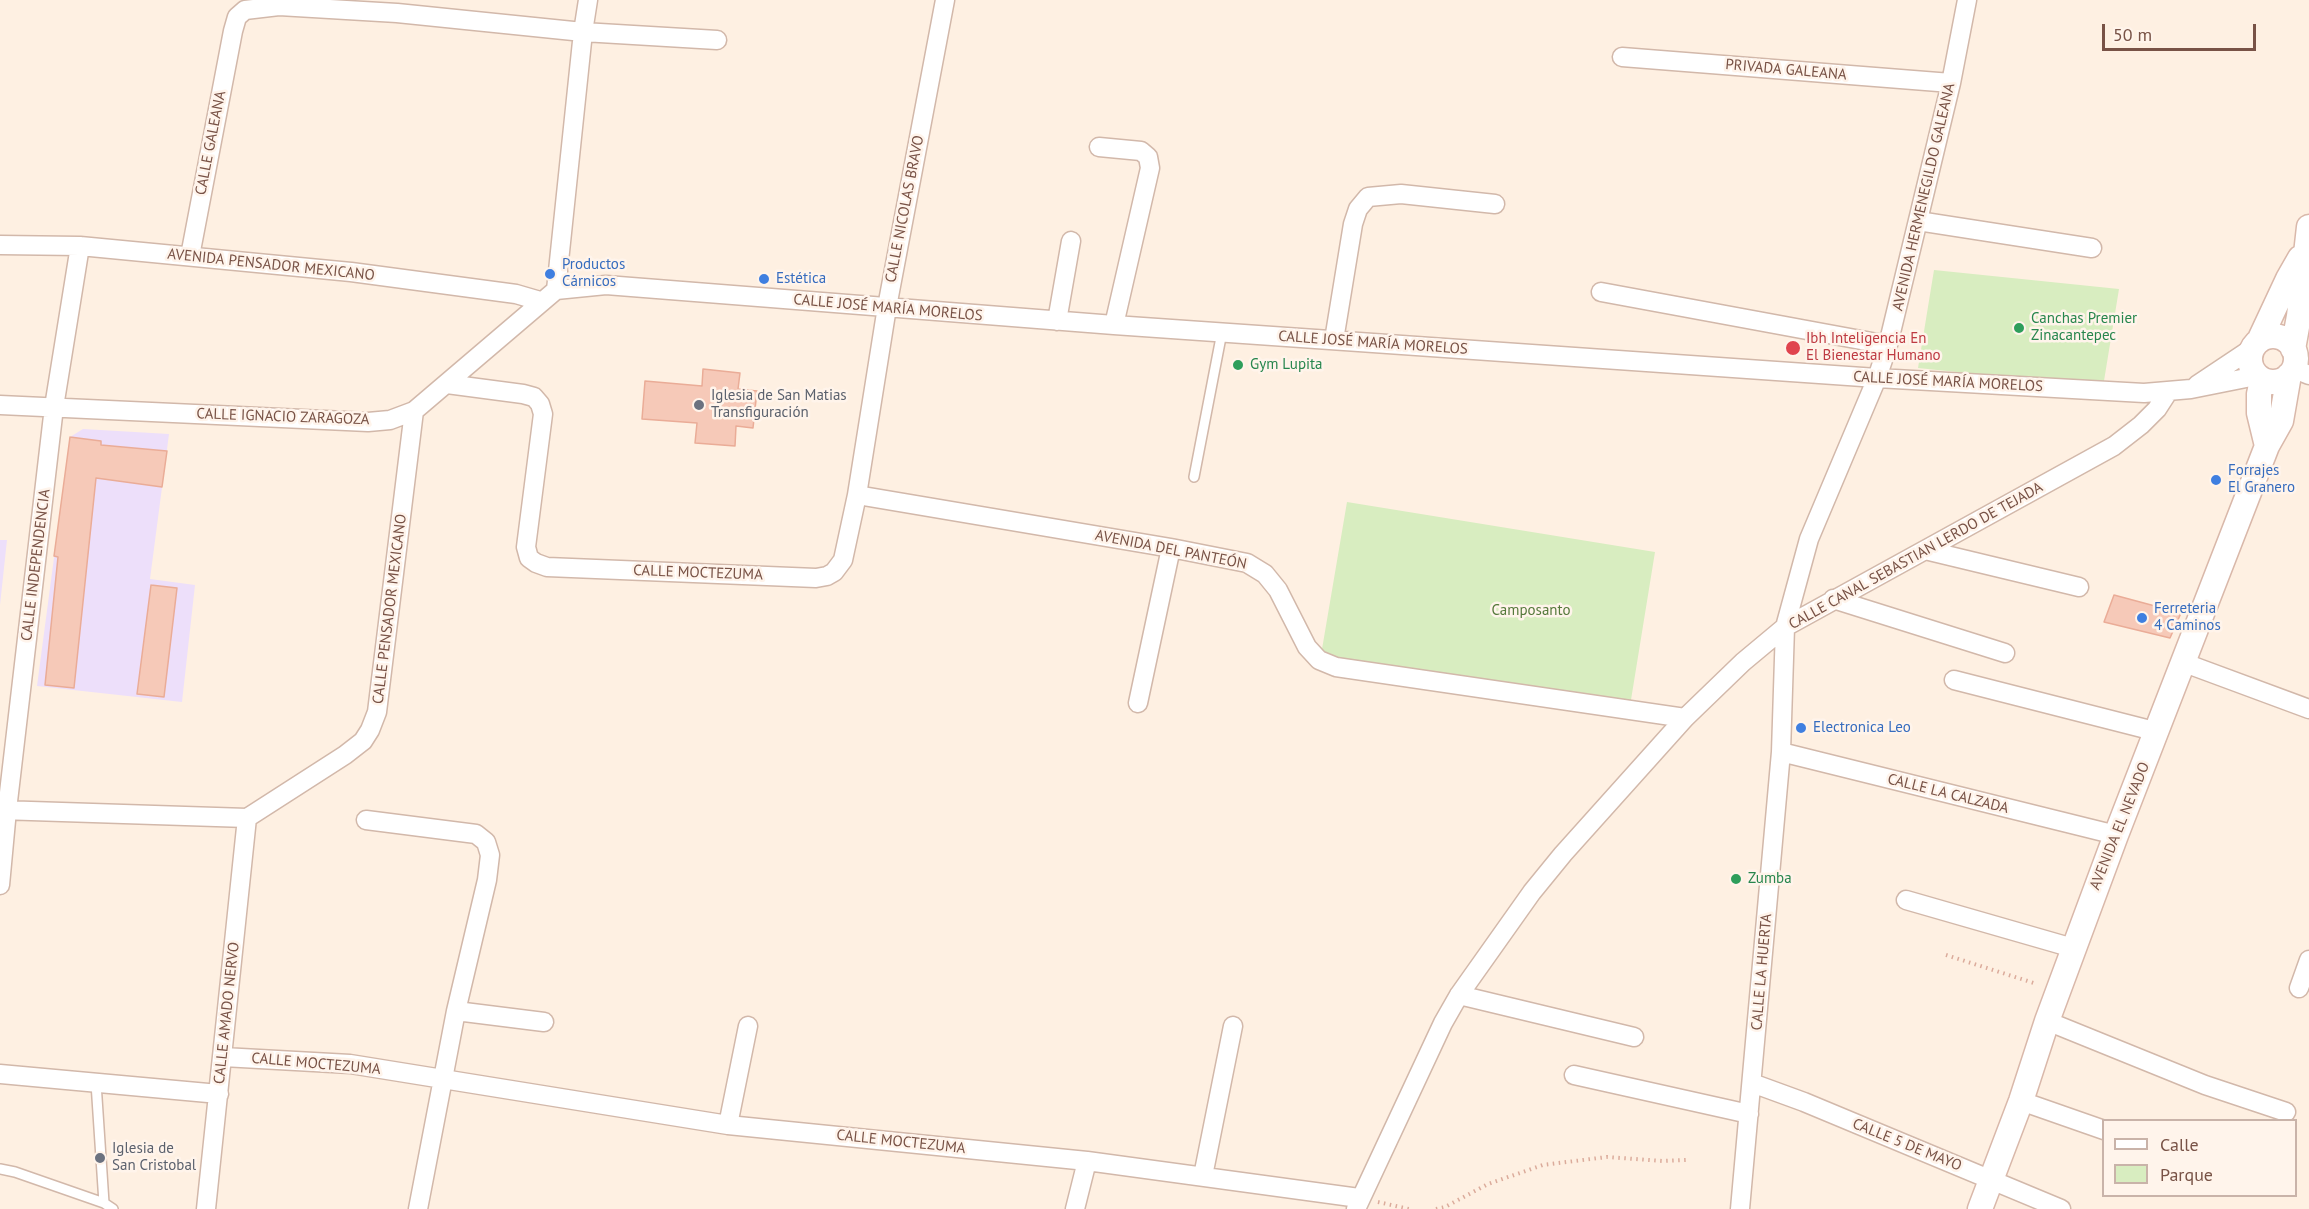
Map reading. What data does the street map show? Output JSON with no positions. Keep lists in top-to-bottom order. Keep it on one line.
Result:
{"streets":{"street":["PRIVADA GALEANA","CALLE GALEANA","AVENIDA HERMENEGILDO GALEANA","CALLE NICOLAS BRAVO","AVENIDA PENSADOR MEXICANO","CALLE JOSÉ MARÍA MORELOS","CALLE IGNACIO ZARAGOZA","AVENIDA DEL PANTEÓN","CALLE CANAL SEBASTIAN LERDO DE TEJADA","CALLE INDEPENDENCIA","CALLE MOCTEZUMA","CALLE PENSADOR MEXICANO","CALLE LA CALZADA","AVENIDA EL NEVADO","CALLE LA HUERTA","CALLE AMADO NERVO","CALLE 5 DE MAYO"]},"crossings":[["PRIVADA GALEANA","AVENIDA HERMENEGILDO GALEANA"],["CALLE GALEANA","AVENIDA PENSADOR MEXICANO"],["AVENIDA HERMENEGILDO GALEANA","CALLE JOSÉ MARÍA MORELOS"],["AVENIDA HERMENEGILDO GALEANA","CALLE CANAL SEBASTIAN LERDO DE TEJADA"],["AVENIDA HERMENEGILDO GALEANA","CALLE LA HUERTA"],["CALLE NICOLAS BRAVO","CALLE JOSÉ MARÍA MORELOS"],["CALLE NICOLAS BRAVO","AVENIDA DEL PANTEÓN"],["CALLE NICOLAS BRAVO","CALLE MOCTEZUMA"],["AVENIDA PENSADOR MEXICANO","CALLE IGNACIO ZARAGOZA"],["AVENIDA PENSADOR MEXICANO","CALLE INDEPENDENCIA"],["CALLE JOSÉ MARÍA MORELOS","CALLE IGNACIO ZARAGOZA"],["CALLE JOSÉ MARÍA MORELOS","CALLE CANAL SEBASTIAN LERDO DE TEJADA"],["CALLE JOSÉ MARÍA MORELOS","AVENIDA EL NEVADO"],["CALLE IGNACIO ZARAGOZA","CALLE INDEPENDENCIA"],["CALLE IGNACIO ZARAGOZA","CALLE MOCTEZUMA"],["CALLE IGNACIO ZARAGOZA","CALLE PENSADOR MEXICANO"],["AVENIDA DEL PANTEÓN","CALLE CANAL SEBASTIAN LERDO DE TEJADA"],["CALLE CANAL SEBASTIAN LERDO DE TEJADA","CALLE MOCTEZUMA"],["CALLE CANAL SEBASTIAN LERDO DE TEJADA","CALLE LA HUERTA"],["CALLE MOCTEZUMA","CALLE AMADO NERVO"],["CALLE PENSADOR MEXICANO","CALLE AMADO NERVO"],["CALLE LA CALZADA","AVENIDA EL NEVADO"],["CALLE LA CALZADA","CALLE LA HUERTA"],["AVENIDA EL NEVADO","CALLE 5 DE MAYO"],["CALLE LA HUERTA","CALLE 5 DE MAYO"]],"parks":["Camposanto"],"places":["Productos Cárnicos","Estética","Canchas Premier Zinacantepec","Ibh Inteligencia En El Bienestar Humano","Gym Lupita","Iglesia de San Matias Transfiguración","Forrajes El Granero","Ferreteria 4 Caminos","Electronica Leo","Zumba","Iglesia de San Cristobal"],"legend":["Calle","Parque"],"scale_bar":"50 m"}
